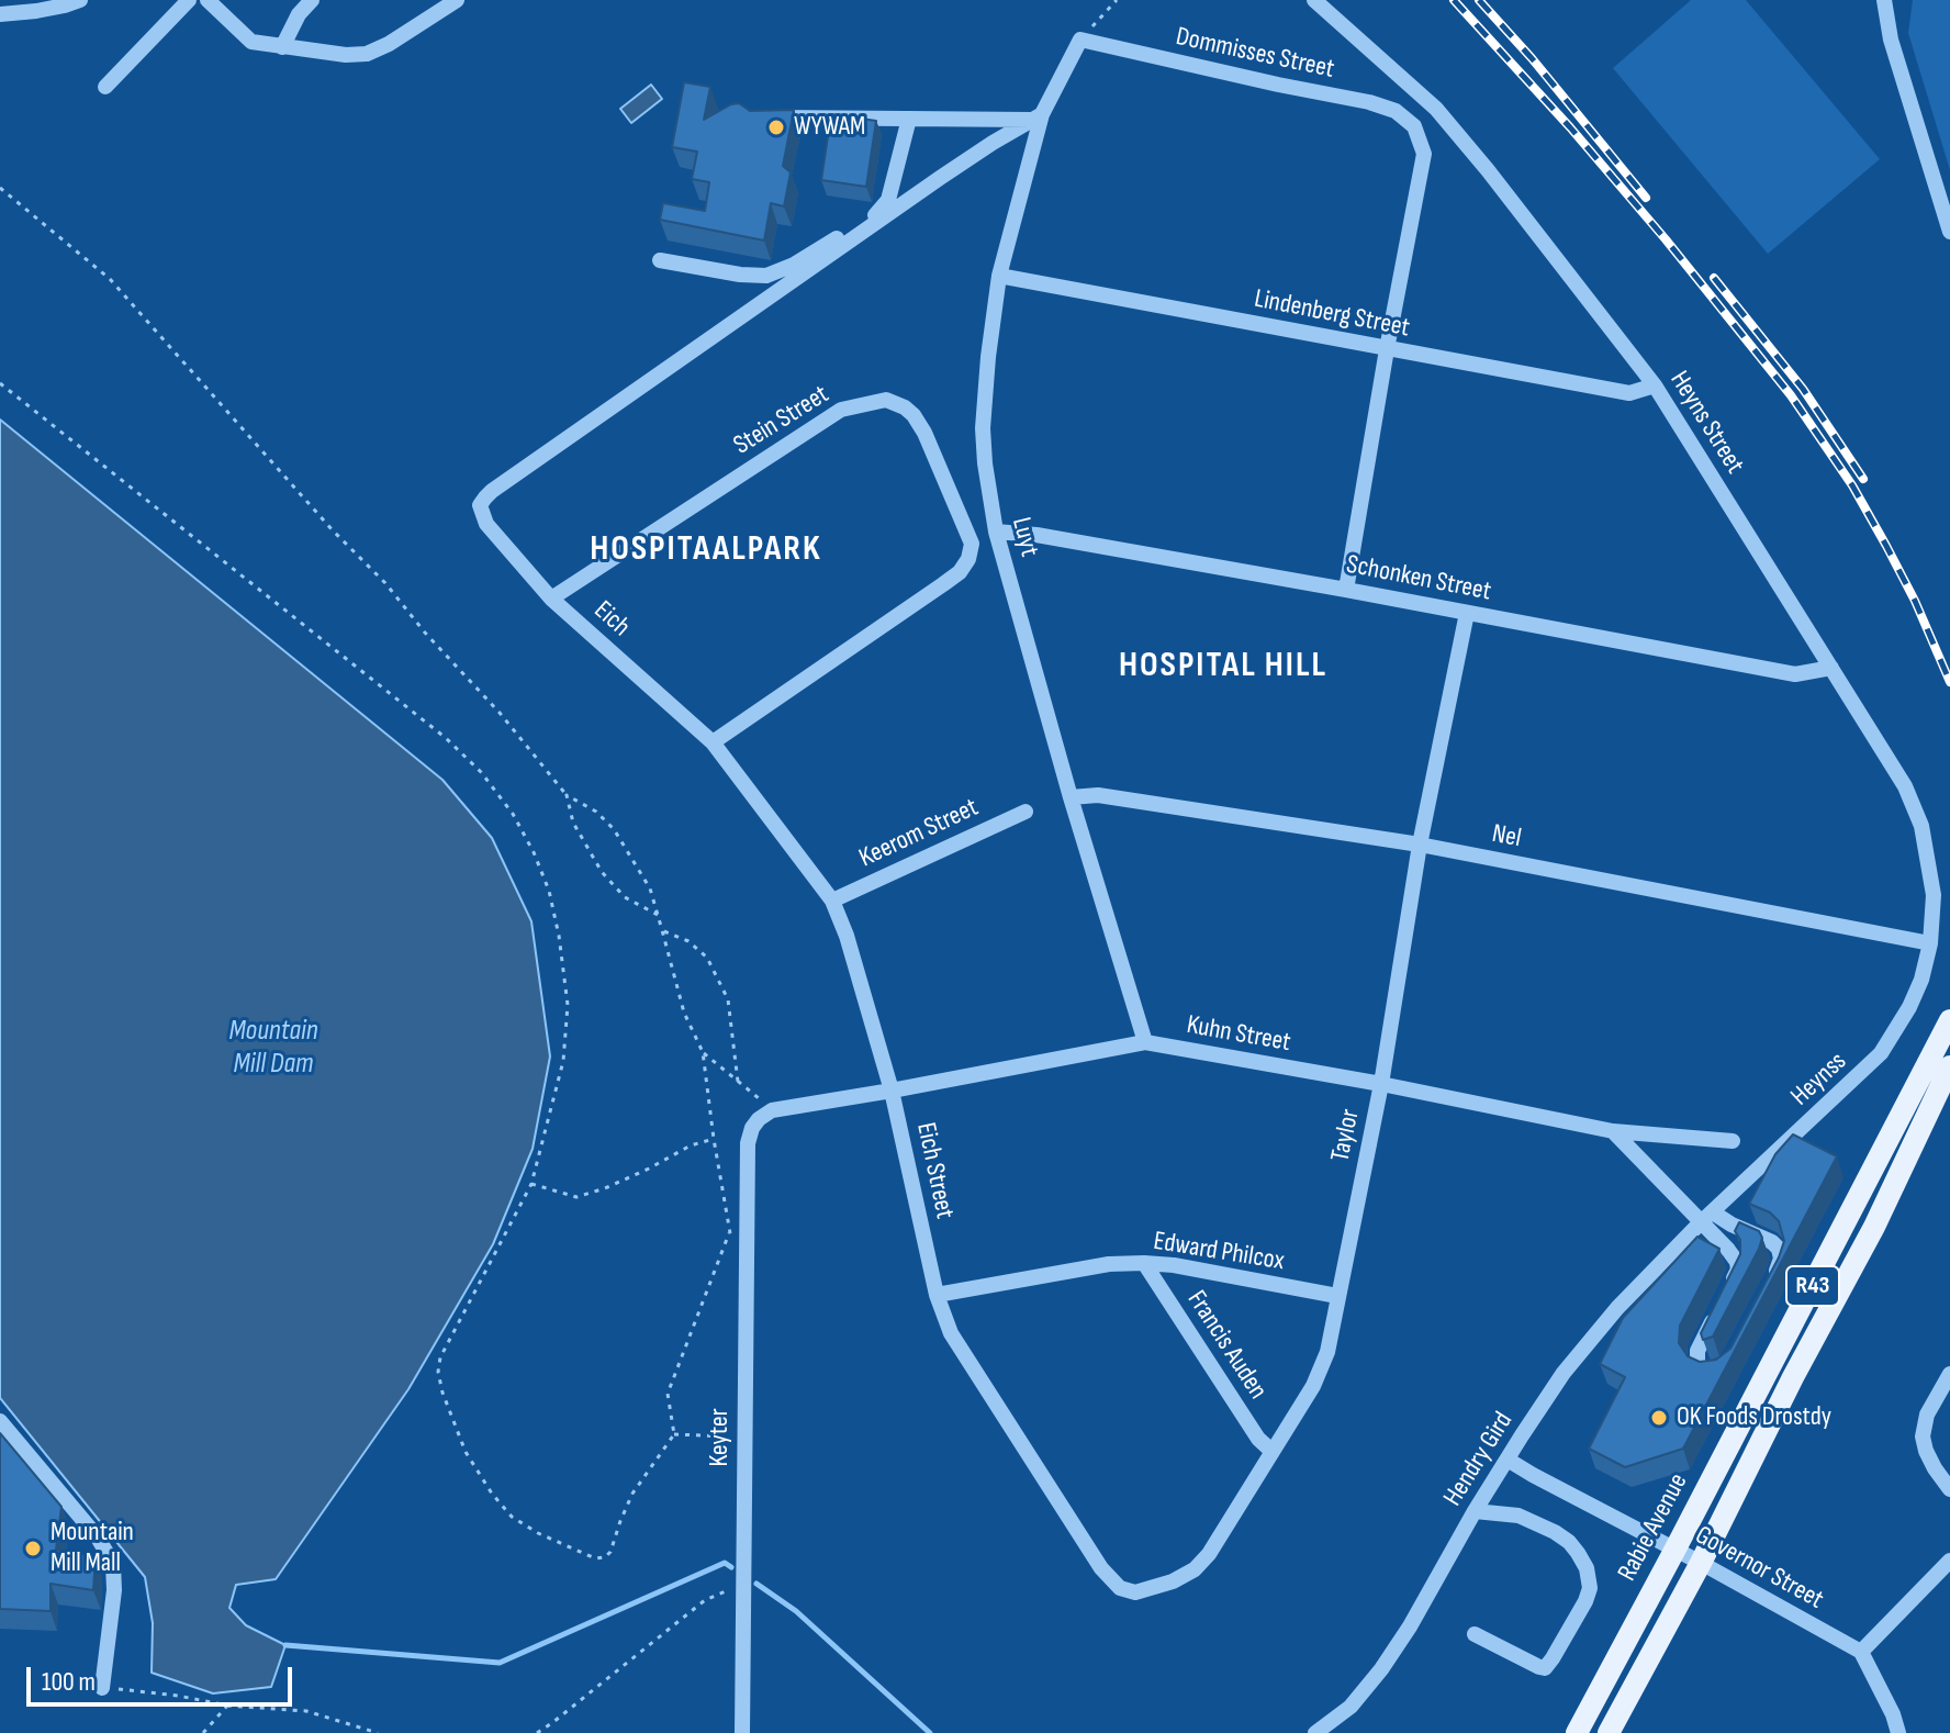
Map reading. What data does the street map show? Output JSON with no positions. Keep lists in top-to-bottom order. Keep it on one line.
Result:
{"streets":{"main road":["R43","Rabie Avenue"],"street":["Dommisses Street","Lindenberg Street","Stein Street","Heyns Street","Luyt","Schonken Street","Eich","Keerom Street","Nel","Kuhn Street","Heynss","Taylor","Eich Street","Edward Philcox","Francis Auden","Keyter","Hendry Gird","Governor Street"]},"crossings":[["Dommisses Street","Lindenberg Street"],["Dommisses Street","Luyt"],["Lindenberg Street","Heyns Street"],["Lindenberg Street","Luyt"],["Stein Street","Eich"],["Stein Street","Eich Street"],["Heyns Street","Schonken Street"],["Heyns Street","Nel"],["Heyns Street","Heynss"],["Luyt","Schonken Street"],["Luyt","Eich"],["Luyt","Nel"],["Luyt","Kuhn Street"],["Schonken Street","Taylor"],["Eich","Eich Street"],["Keerom Street","Eich Street"],["Nel","Heynss"],["Nel","Taylor"],["Kuhn Street","Taylor"],["Kuhn Street","Eich Street"],["Kuhn Street","Keyter"],["Heynss","Hendry Gird"],["Taylor","Eich Street"],["Taylor","Edward Philcox"],["Taylor","Francis Auden"],["Eich Street","Edward Philcox"],["Edward Philcox","Francis Auden"],["R43","Governor Street"],["Hendry Gird","Governor Street"],["Rabie Avenue","Governor Street"]],"districts":["HOSPITAALPARK","HOSPITAL HILL"],"water":["Mountain Mill Dam"],"places":["WYWAM","OK Foods Drostdy","Mountain Mill Mall"],"scale_bar":"100 m"}
